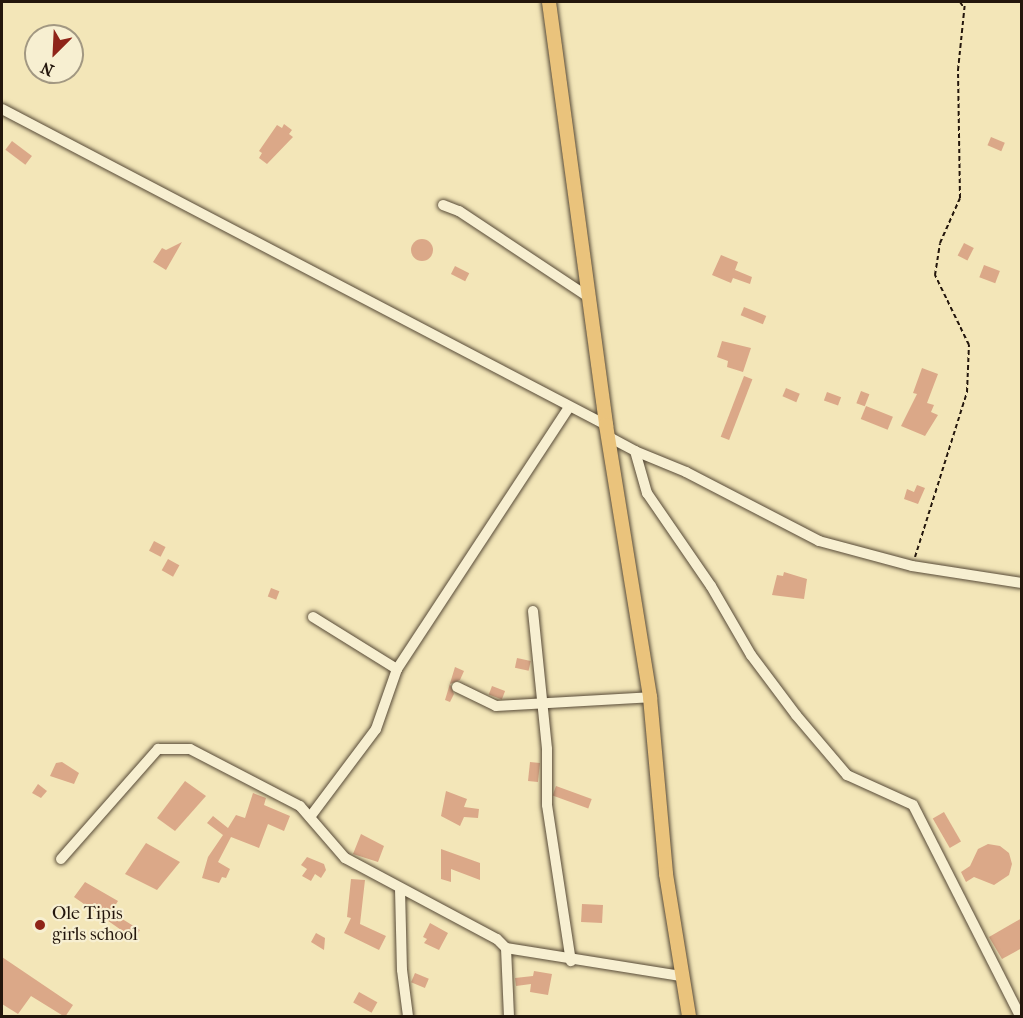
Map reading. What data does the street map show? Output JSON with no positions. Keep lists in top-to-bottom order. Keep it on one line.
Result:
{"places":["Ole Tipis girls school"],"north":"bottom left"}
